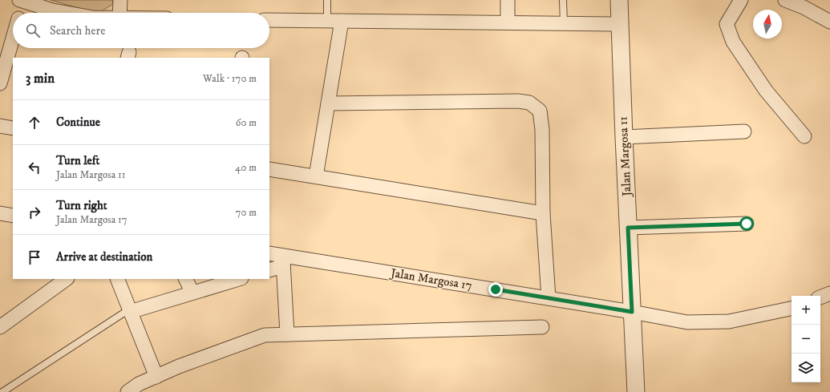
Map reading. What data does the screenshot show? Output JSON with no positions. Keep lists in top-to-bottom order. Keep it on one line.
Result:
{"streets":{"street":["Jalan Margosa 11","Jalan Margosa 17"]},"crossings":[["Jalan Margosa 11","Jalan Margosa 17"]],"north":"top","page":{"search":"Search here","heading":["3 min","Walk · 170 m"],"list":[["Continue","60 m"],["Turn left","Jalan Margosa 11","40 m"],["Turn right","Jalan Margosa 17","70 m"],"Arrive at destination"],"map_buttons":["+","−"]}}
